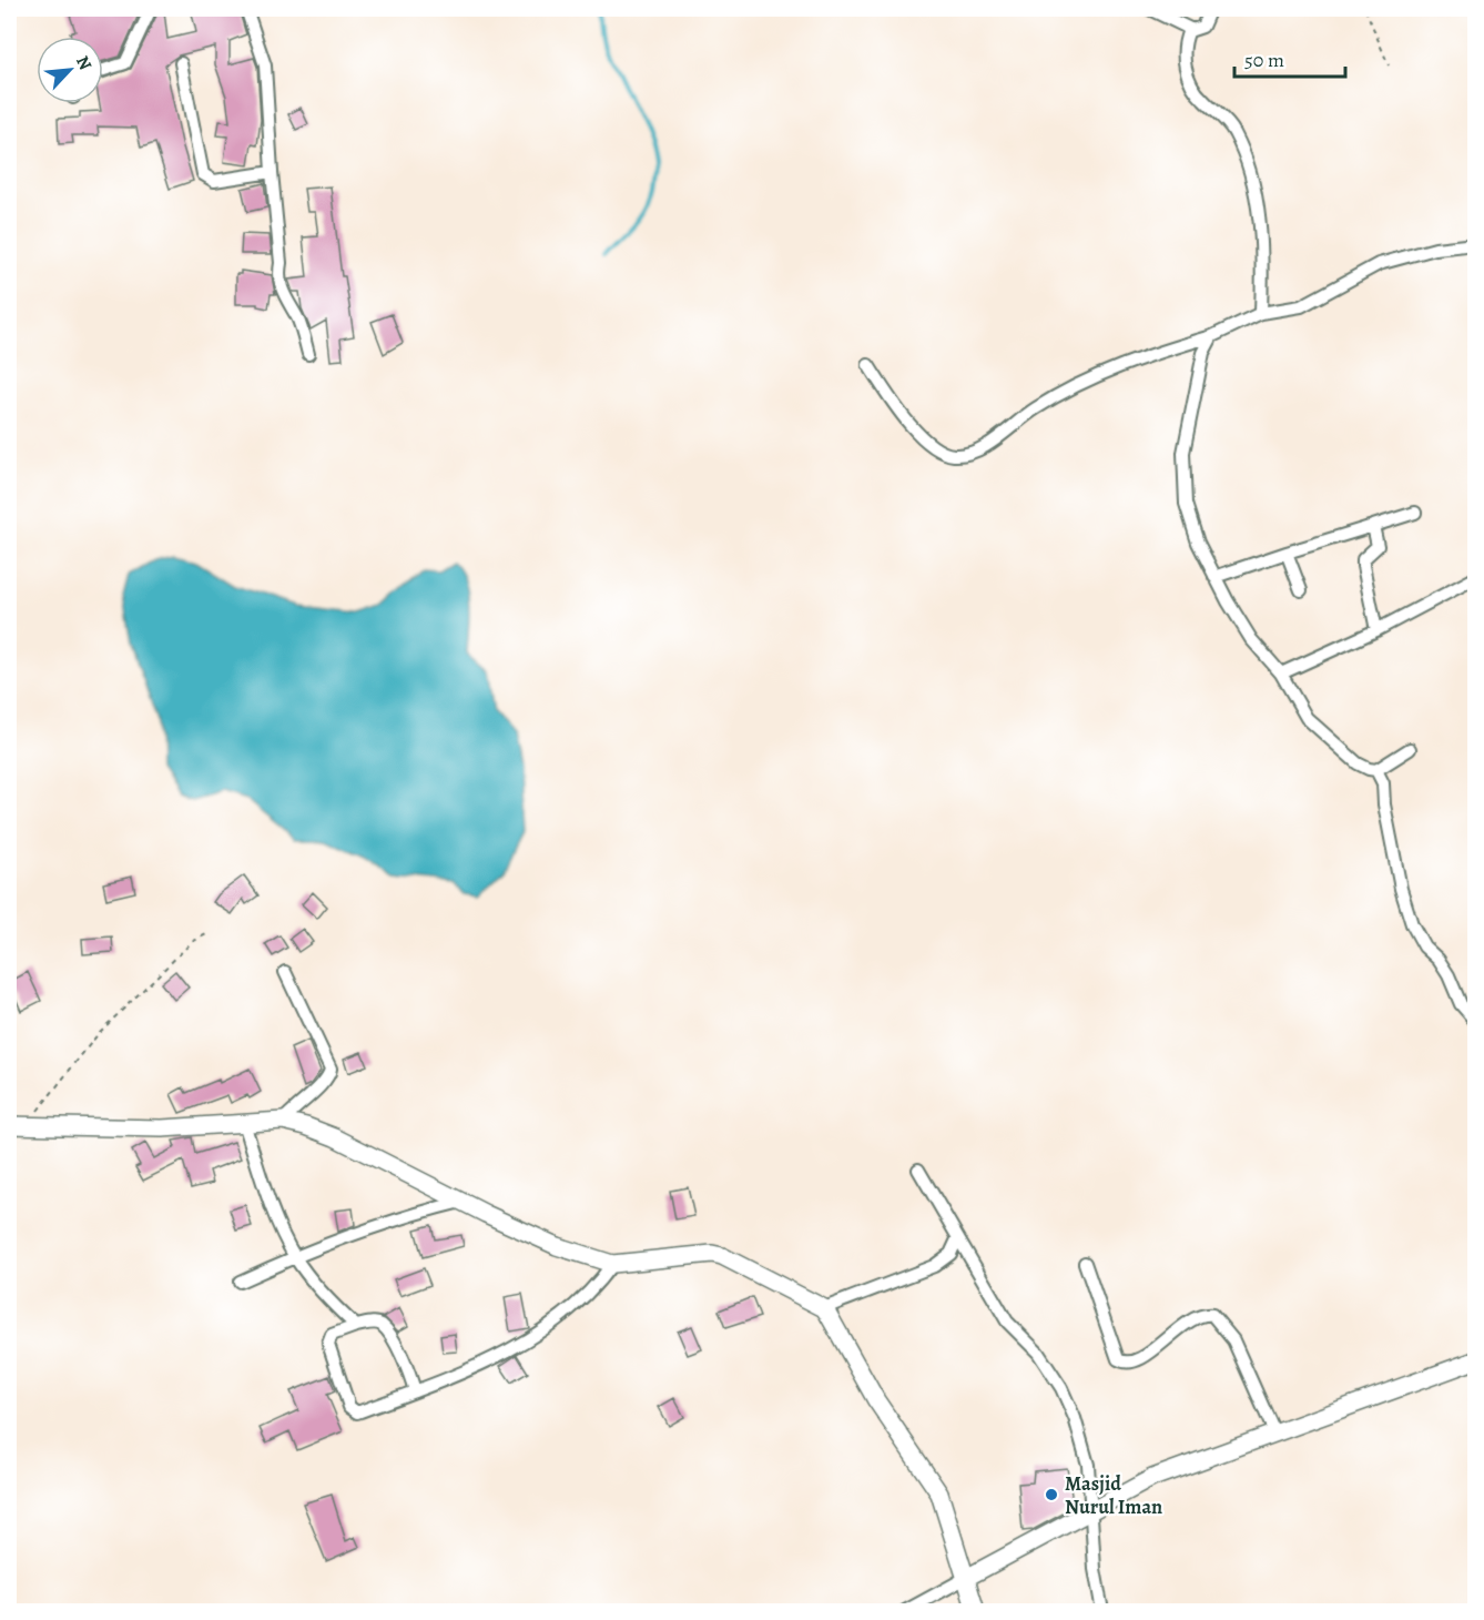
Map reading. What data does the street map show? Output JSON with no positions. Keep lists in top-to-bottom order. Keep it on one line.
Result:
{"places":["Masjid Nurul Iman"],"scale_bar":"50 m","north":"top right"}
